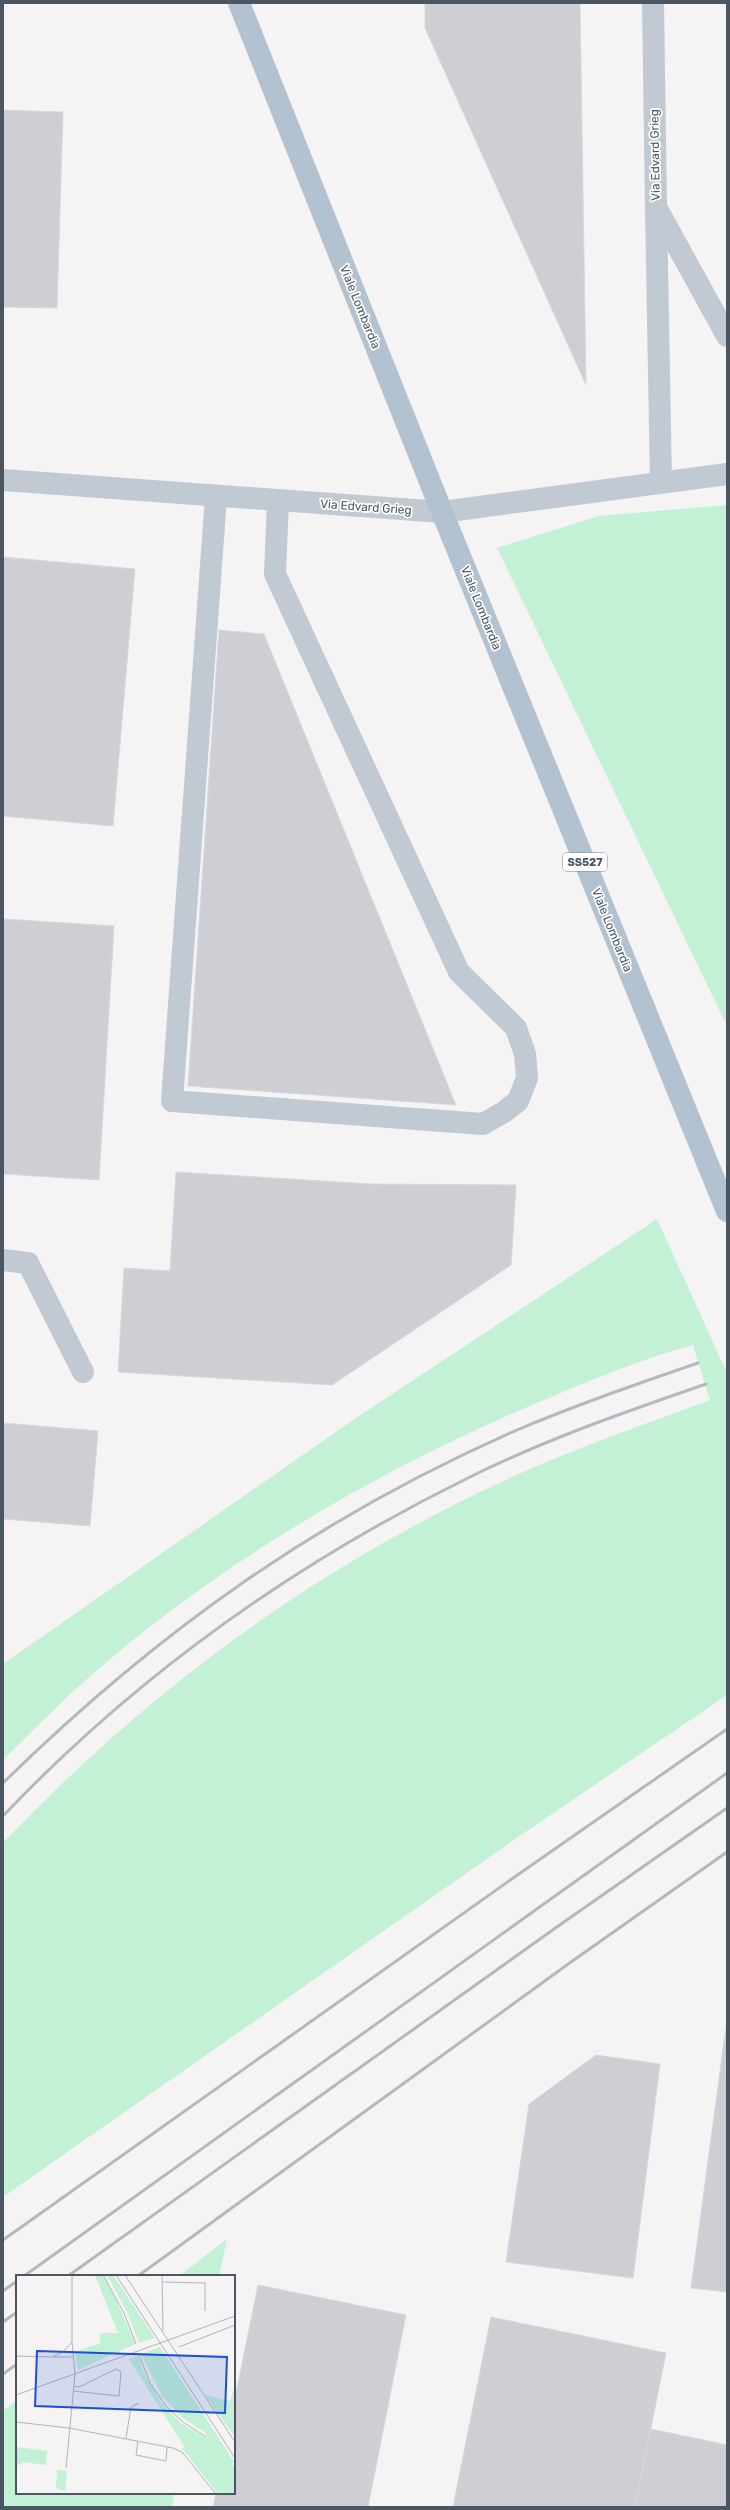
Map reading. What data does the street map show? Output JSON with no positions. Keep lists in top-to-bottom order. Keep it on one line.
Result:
{"streets":{"main road":["Viale Lombardia","SS527"],"street":["Via Edvard Grieg"]},"crossings":[["Via Edvard Grieg","Viale Lombardia"]]}
